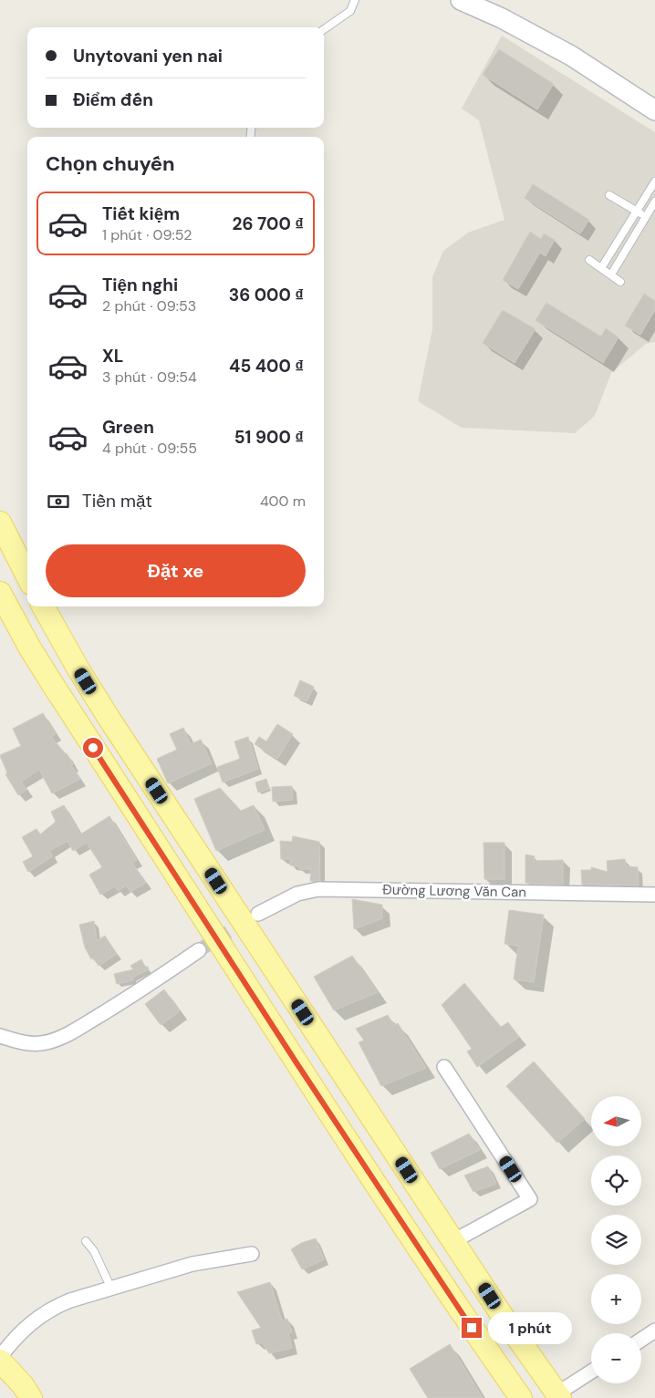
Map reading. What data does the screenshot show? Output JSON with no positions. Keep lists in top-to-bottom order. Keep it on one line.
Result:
{"streets":{"street":["Đường Lương Văn Can"]},"north":"left","page":{"banner":["Unytovani yen nai","Điểm đến"],"heading":"Chọn chuyến","list":[{"name":"Tiết kiệm","note":"1 phút · 09:52","value":"26 700 ₫"},{"name":"Tiện nghi","note":"2 phút · 09:53","value":"36 000 ₫"},{"name":"XL","note":"3 phút · 09:54","value":"45 400 ₫"},{"name":"Green","note":"4 phút · 09:55","value":"51 900 ₫"}],"pay":["Tiền mặt","400 m"],"buttons":"Đặt xe","map_buttons":["+","−"],"bubble":"1 phút"}}
